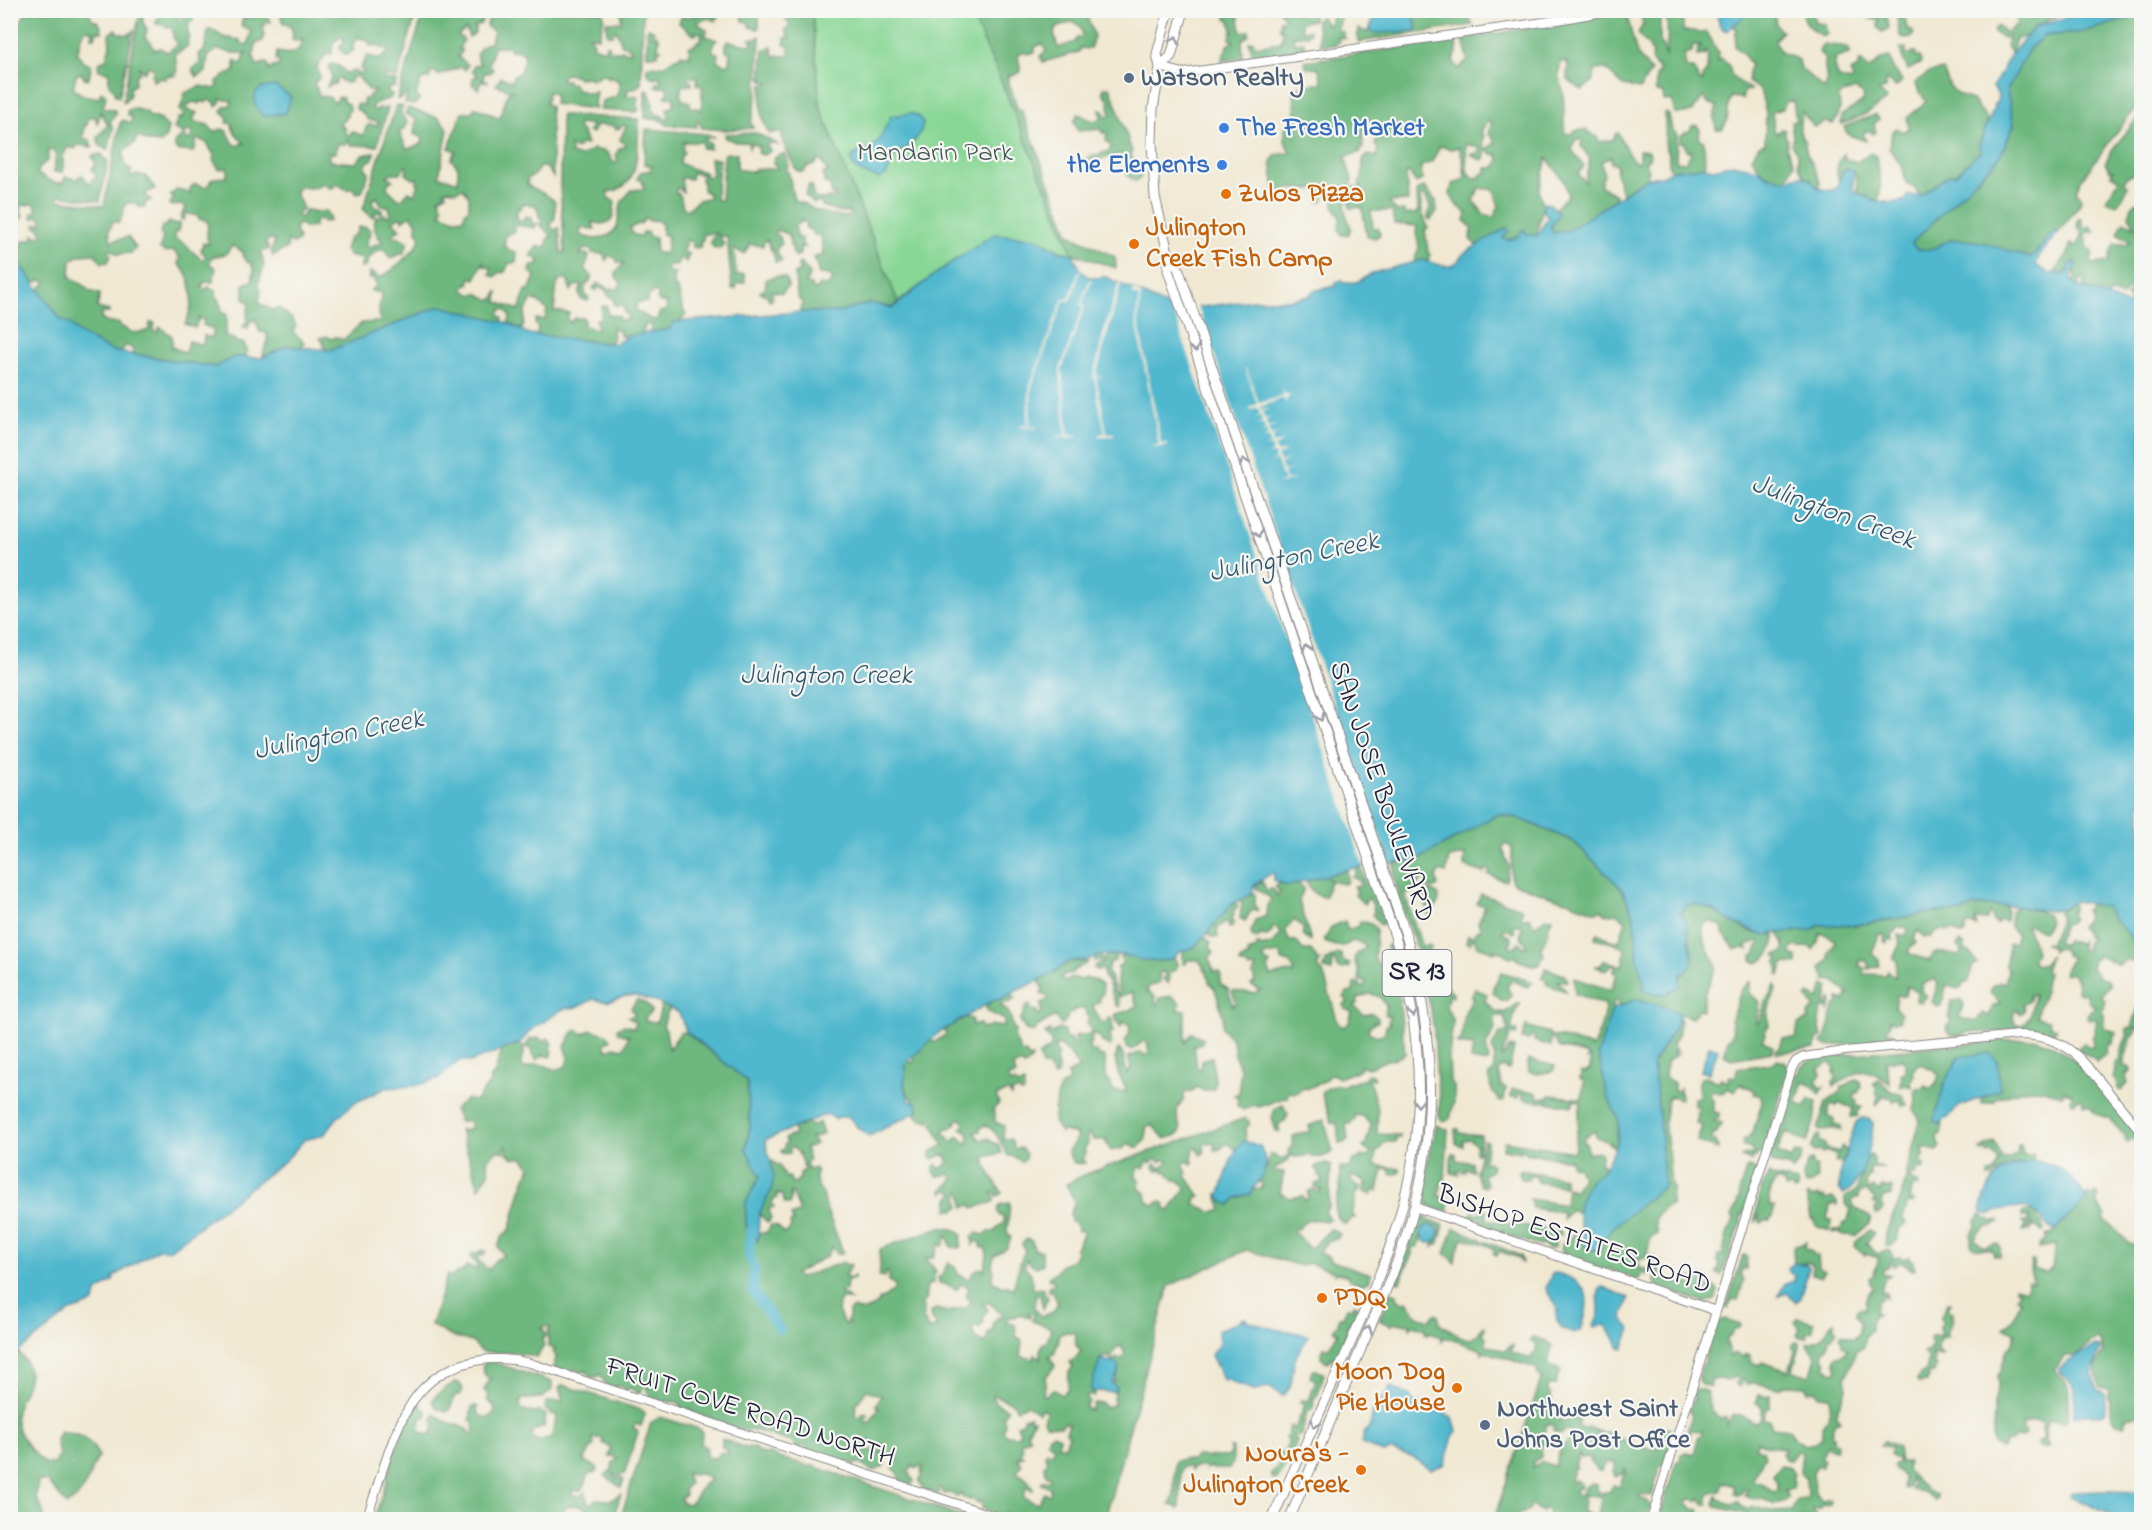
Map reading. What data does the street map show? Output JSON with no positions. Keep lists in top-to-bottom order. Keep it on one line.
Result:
{"streets":{"main road":["SAN JOSE BOULEVARD","SR 13"],"street":["BISHOP ESTATES ROAD","FRUIT COVE ROAD NORTH"]},"crossings":[["SAN JOSE BOULEVARD","BISHOP ESTATES ROAD"]],"water":["Julington Creek"],"parks":["Mandarin Park"],"places":["Watson Realty","The Fresh Market","the Elements","Zulos Pizza","Julington Creek Fish Camp","PDQ","Moon Dog Pie House","Northwest Saint Johns Post Office","Noura's - Julington Creek"]}
